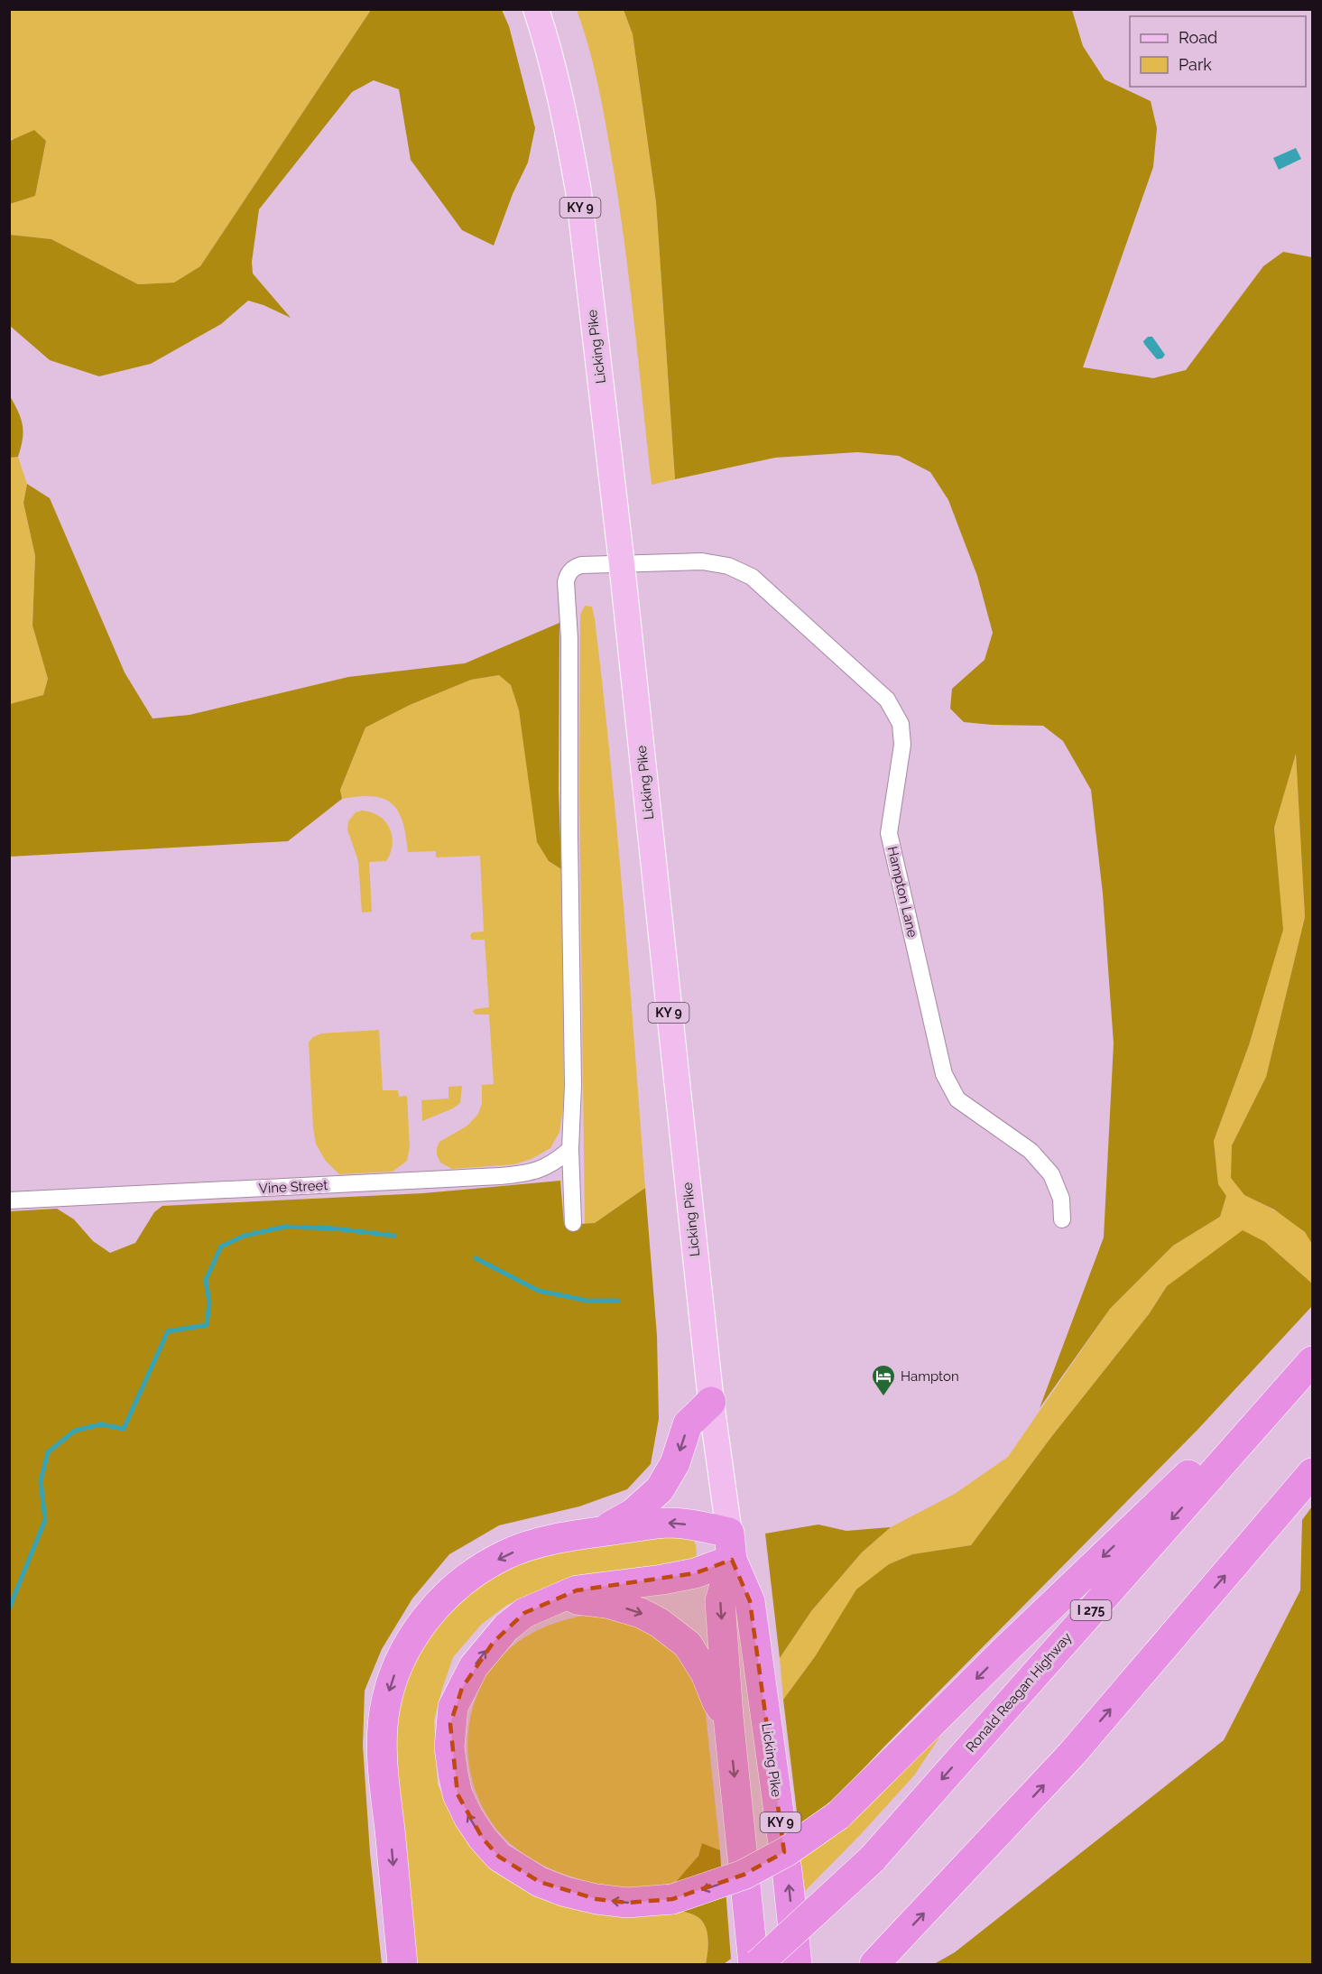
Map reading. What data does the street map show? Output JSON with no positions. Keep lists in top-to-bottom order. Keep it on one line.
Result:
{"streets":{"highway":["KY 9","Licking Pike","I 275","Ronald Reagan Highway"],"street":["Hampton Lane","Vine Street"]},"crossings":[["Licking Pike","Hampton Lane"],["Hampton Lane","Vine Street"]],"places":{"hotel":["Hampton"]},"legend":["Road","Park"]}
